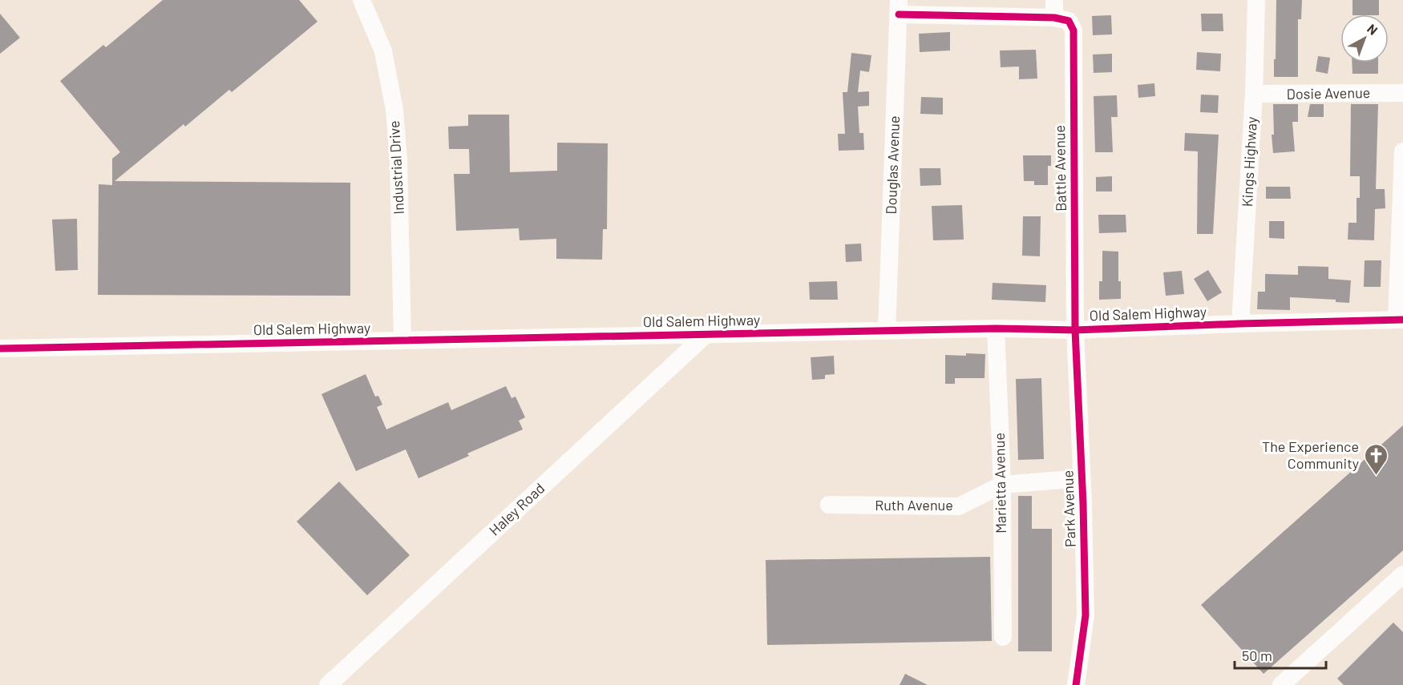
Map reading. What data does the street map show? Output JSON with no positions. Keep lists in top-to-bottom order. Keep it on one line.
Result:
{"streets":{"street":["Dosie Avenue","Kings Highway","Douglas Avenue","Industrial Drive","Battle Avenue","Old Salem Highway","Marietta Avenue","Ruth Avenue","Park Avenue","Haley Road"]},"crossings":[["Dosie Avenue","Kings Highway"],["Kings Highway","Old Salem Highway"],["Douglas Avenue","Old Salem Highway"],["Industrial Drive","Old Salem Highway"],["Battle Avenue","Old Salem Highway"],["Battle Avenue","Park Avenue"],["Old Salem Highway","Marietta Avenue"],["Old Salem Highway","Park Avenue"],["Old Salem Highway","Haley Road"],["Marietta Avenue","Ruth Avenue"],["Ruth Avenue","Park Avenue"]],"places":{"church":["The Experience Community"]},"scale_bar":"50 m","north":"top right"}
